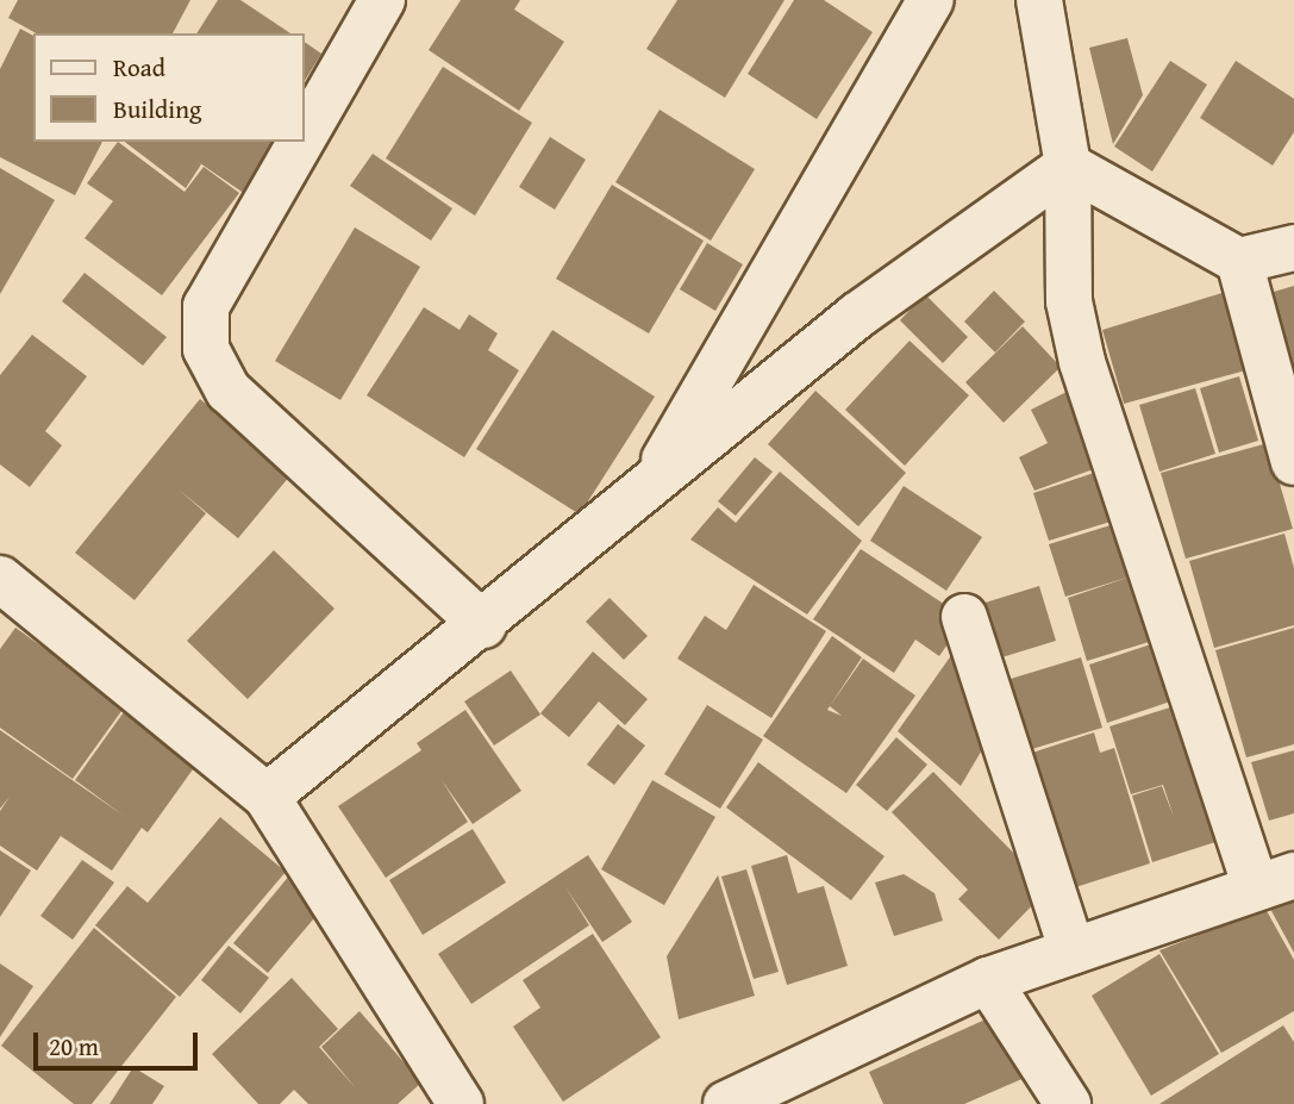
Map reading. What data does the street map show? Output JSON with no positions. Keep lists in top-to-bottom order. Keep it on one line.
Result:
{"legend":["Road","Building"],"scale_bar":"20 m"}
